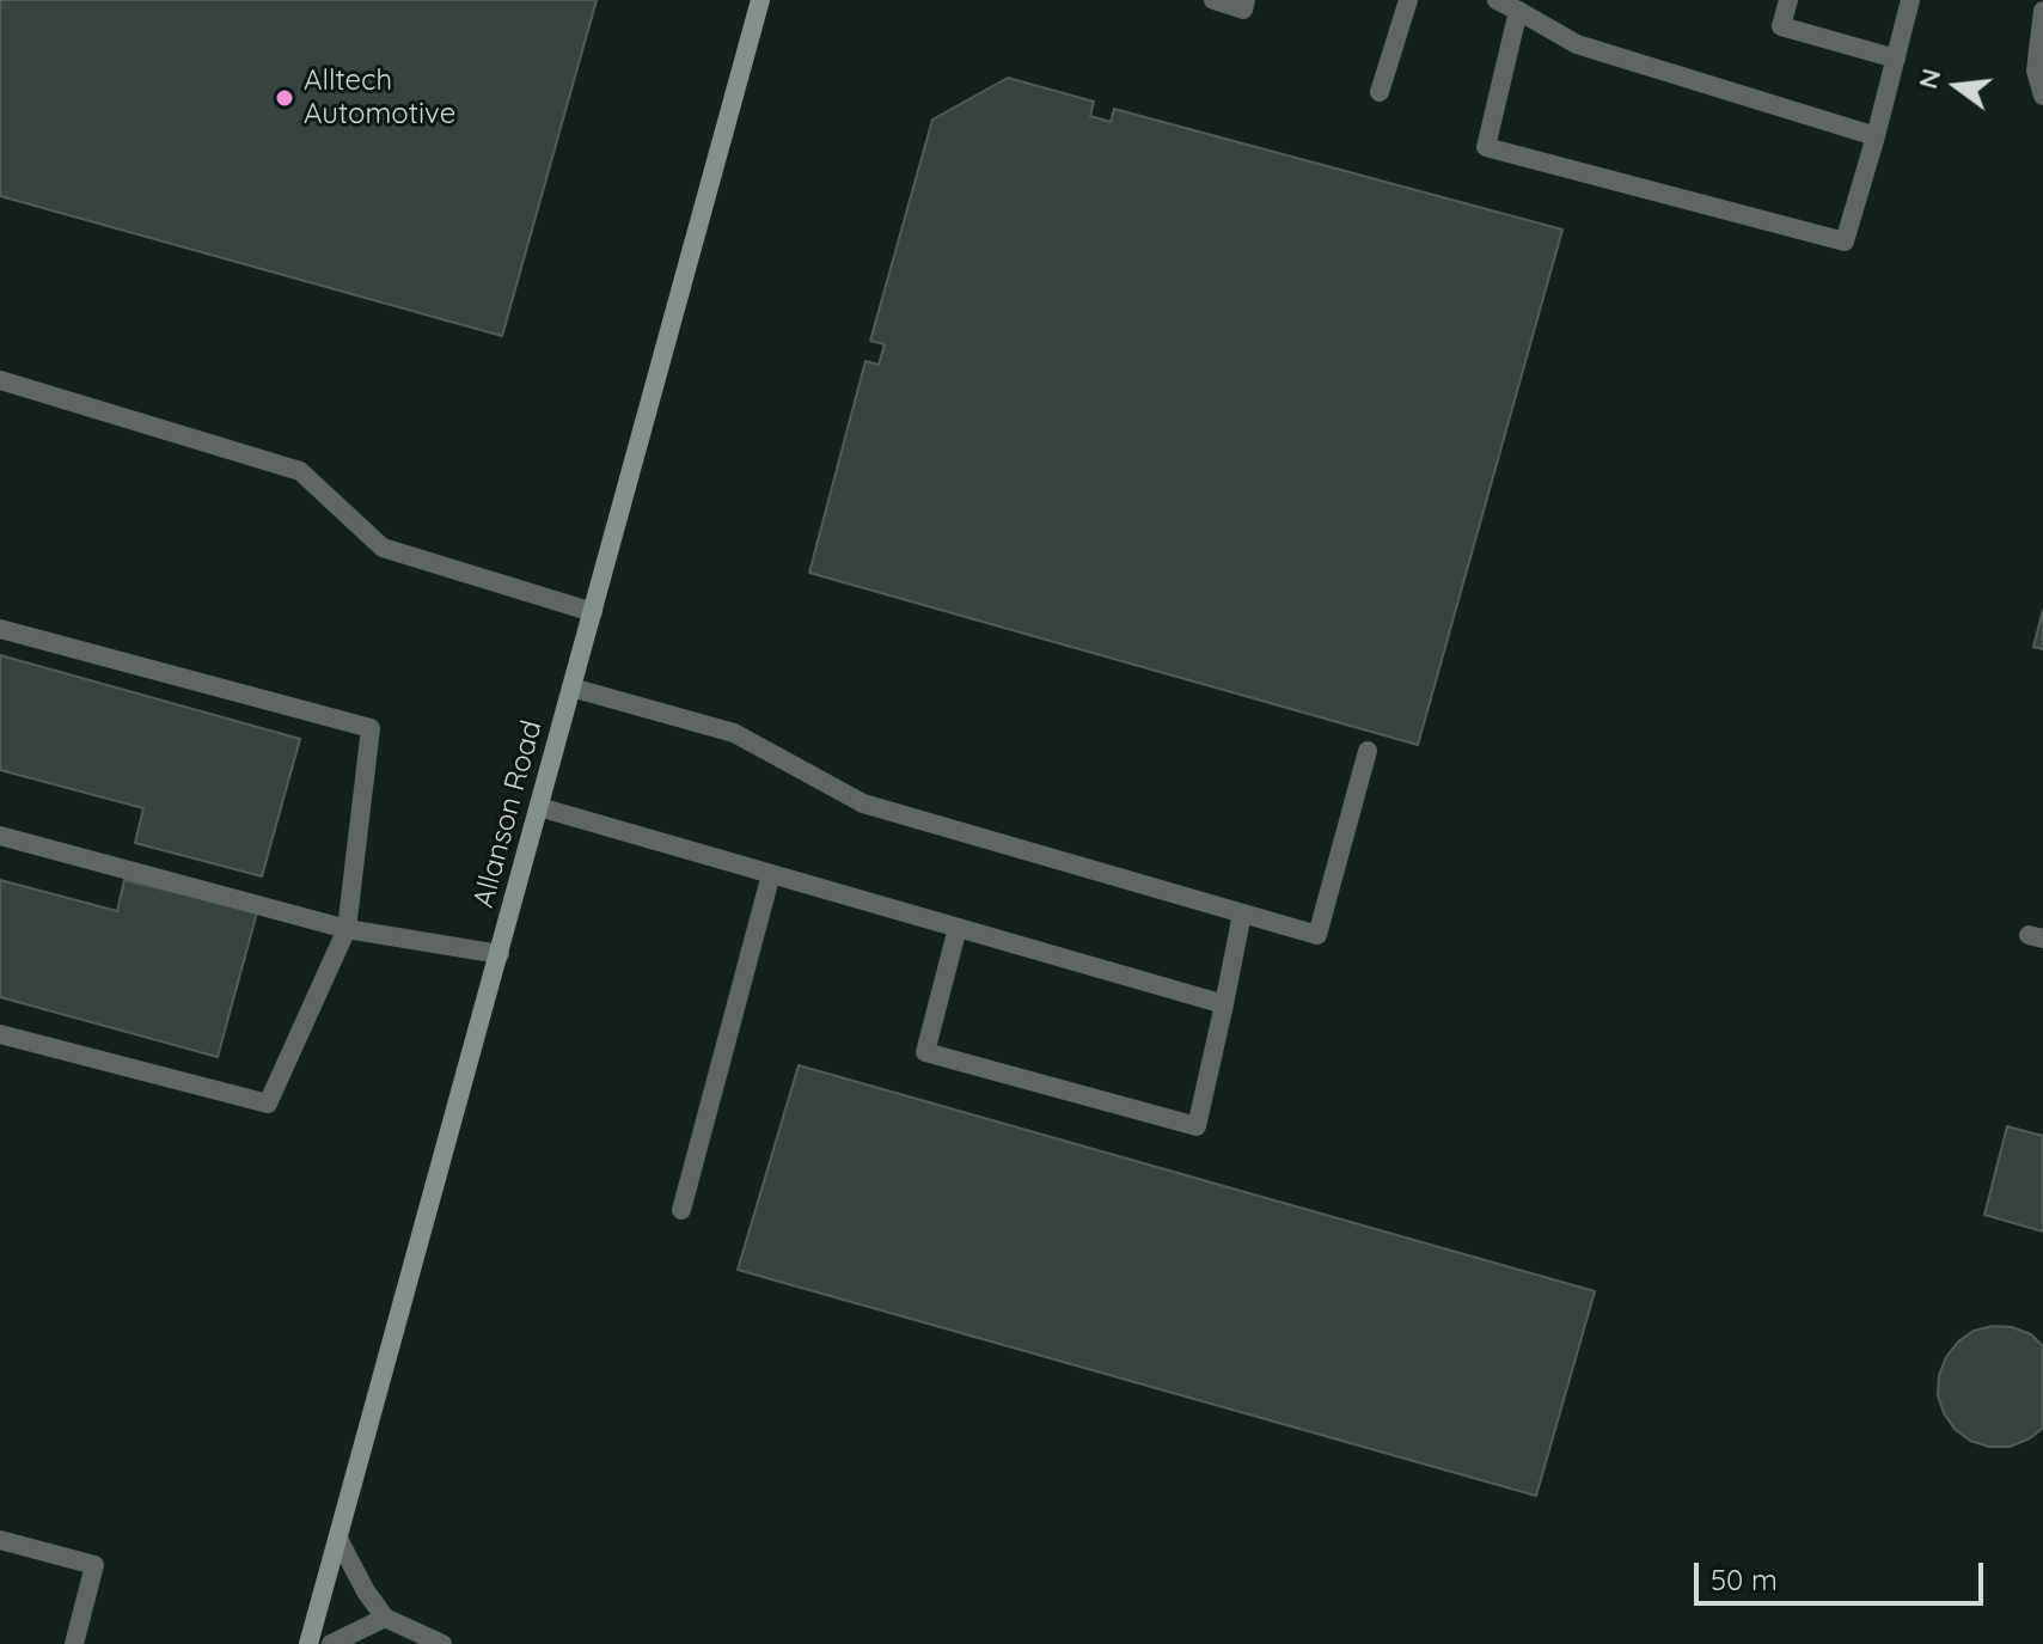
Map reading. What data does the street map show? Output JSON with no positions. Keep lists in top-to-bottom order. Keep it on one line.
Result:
{"streets":{"street":["Allanson Road"]},"places":["Alltech Automotive"],"scale_bar":"50 m","north":"left"}
